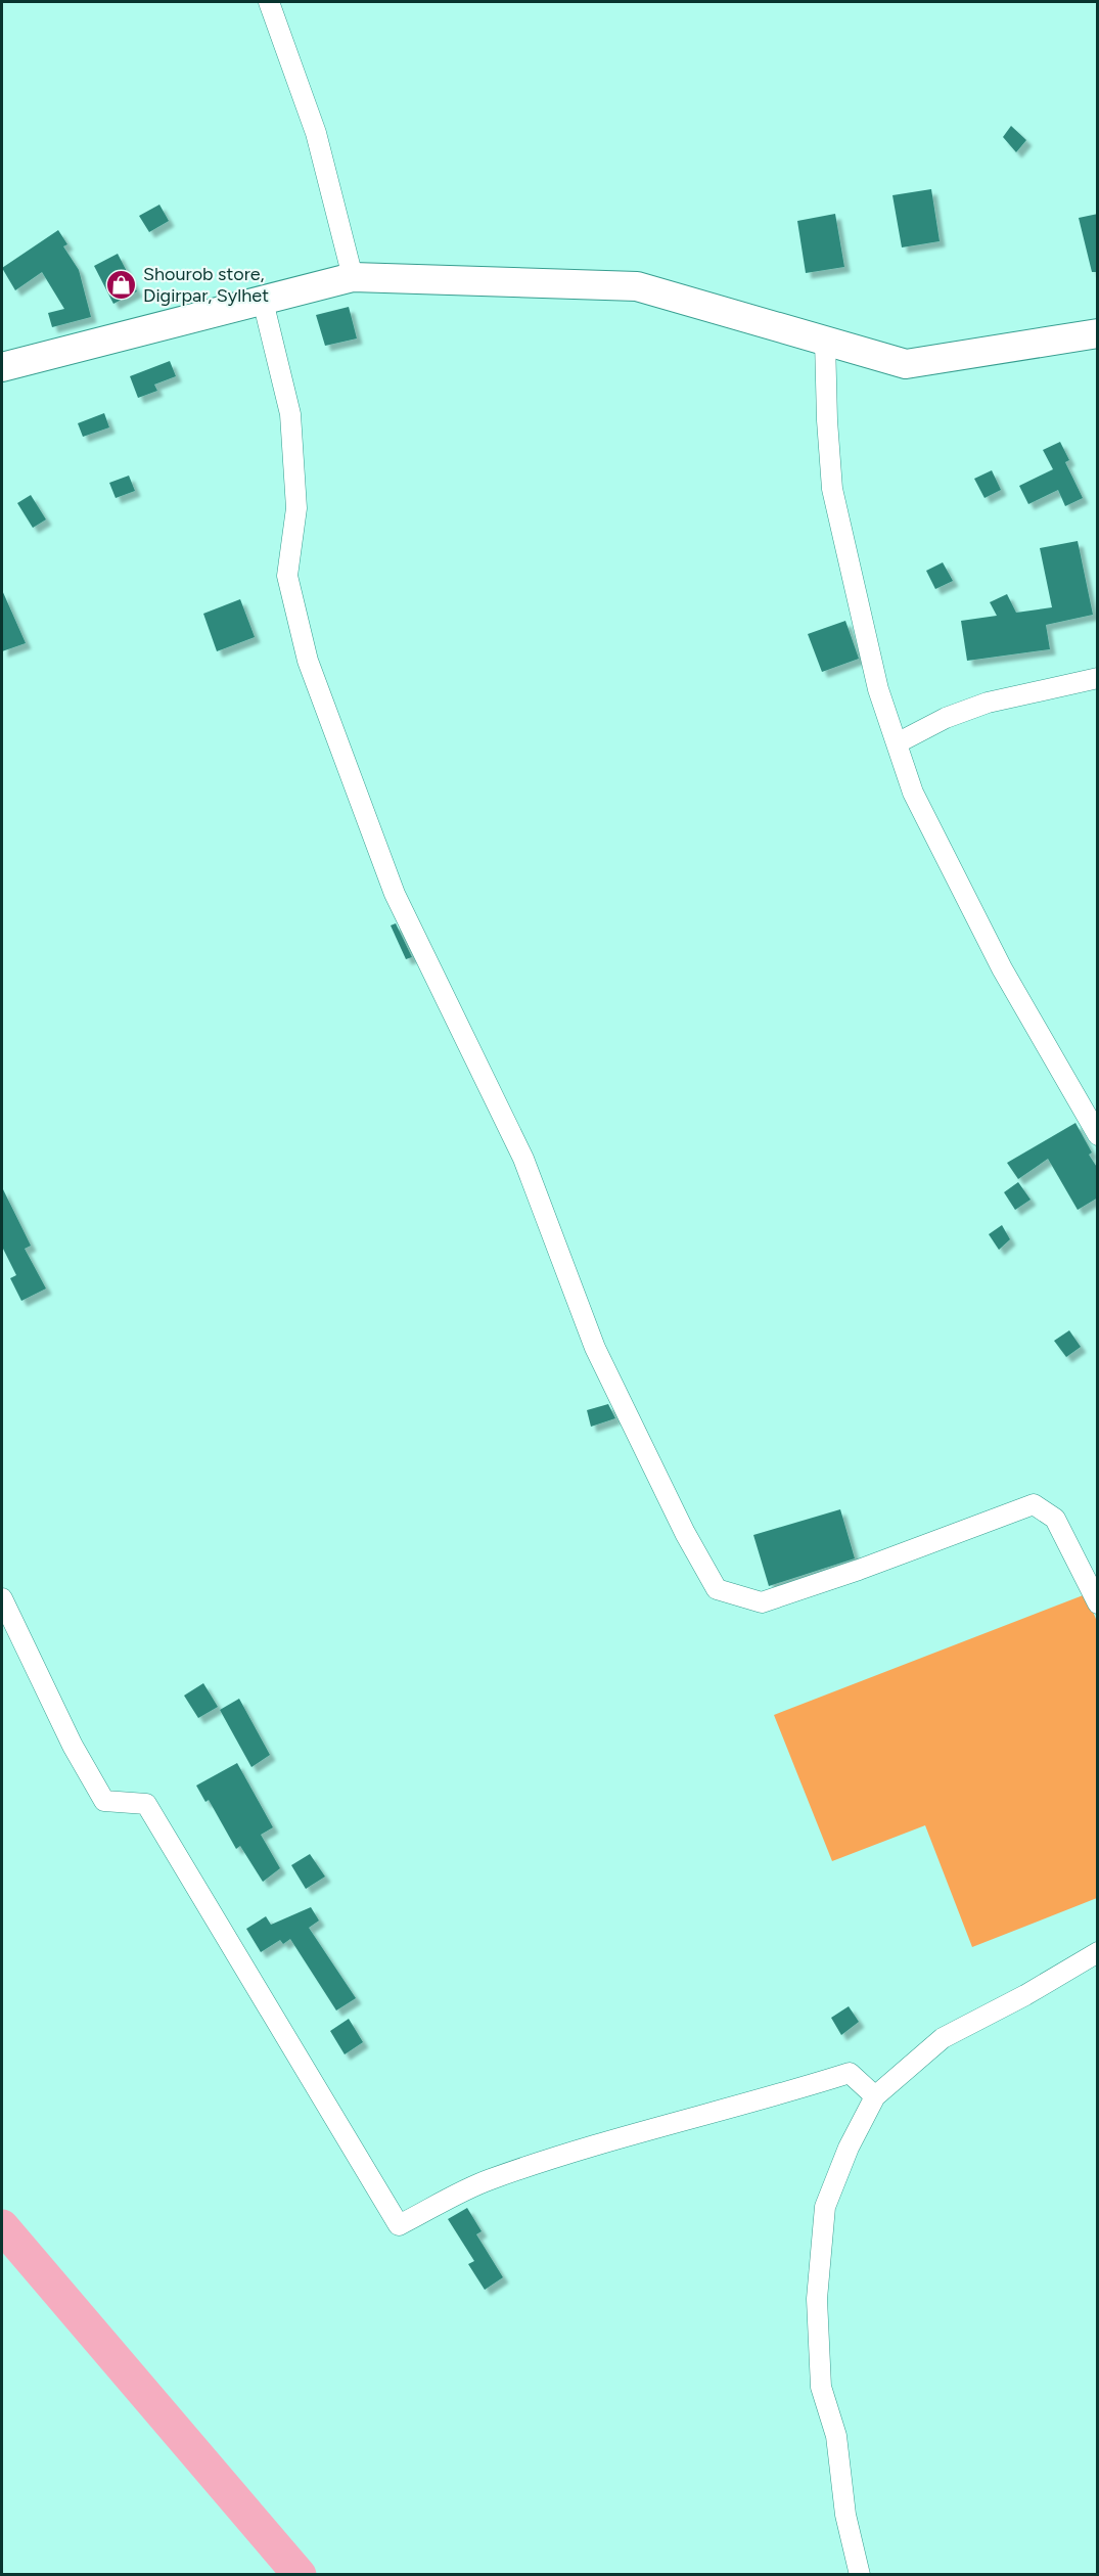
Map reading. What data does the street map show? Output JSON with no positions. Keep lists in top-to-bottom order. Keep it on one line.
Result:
{"places":{"shop":["Shourob store, Digirpar, Sylhet"]}}
